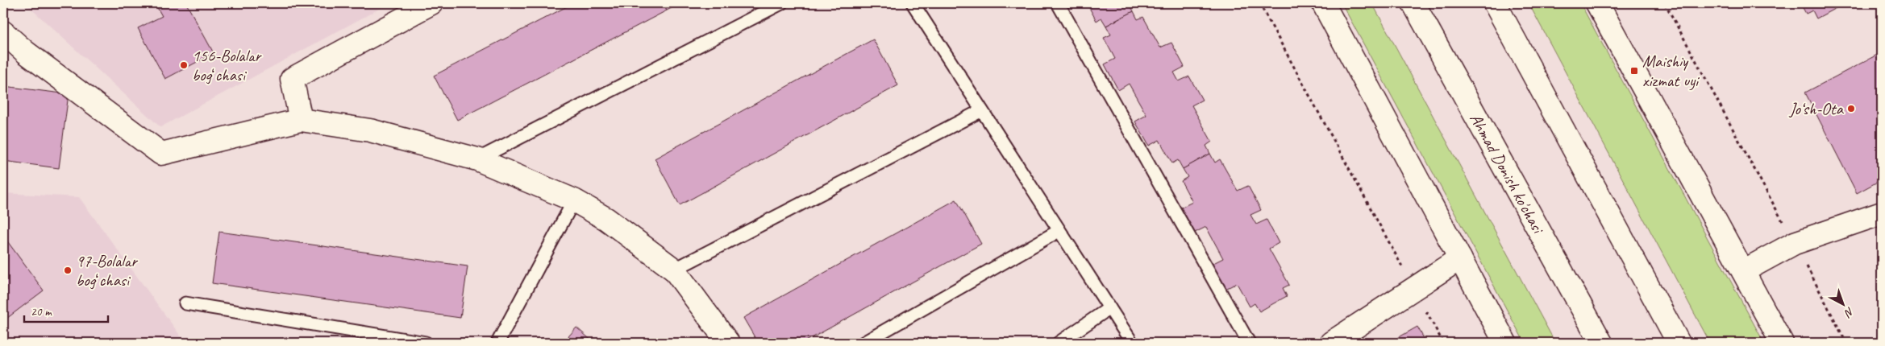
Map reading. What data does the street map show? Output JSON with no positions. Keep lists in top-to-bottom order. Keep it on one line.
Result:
{"streets":{"street":["Ahmad Donish ko'chasi"]},"places":{"other":["156-Bolalar bogʻchasi","Jo‘sh-Ota","97-Bolalar bogʻchasi"],"transit":["Maishiy xizmat uyi"]},"scale_bar":"20 m","north":"bottom right"}
